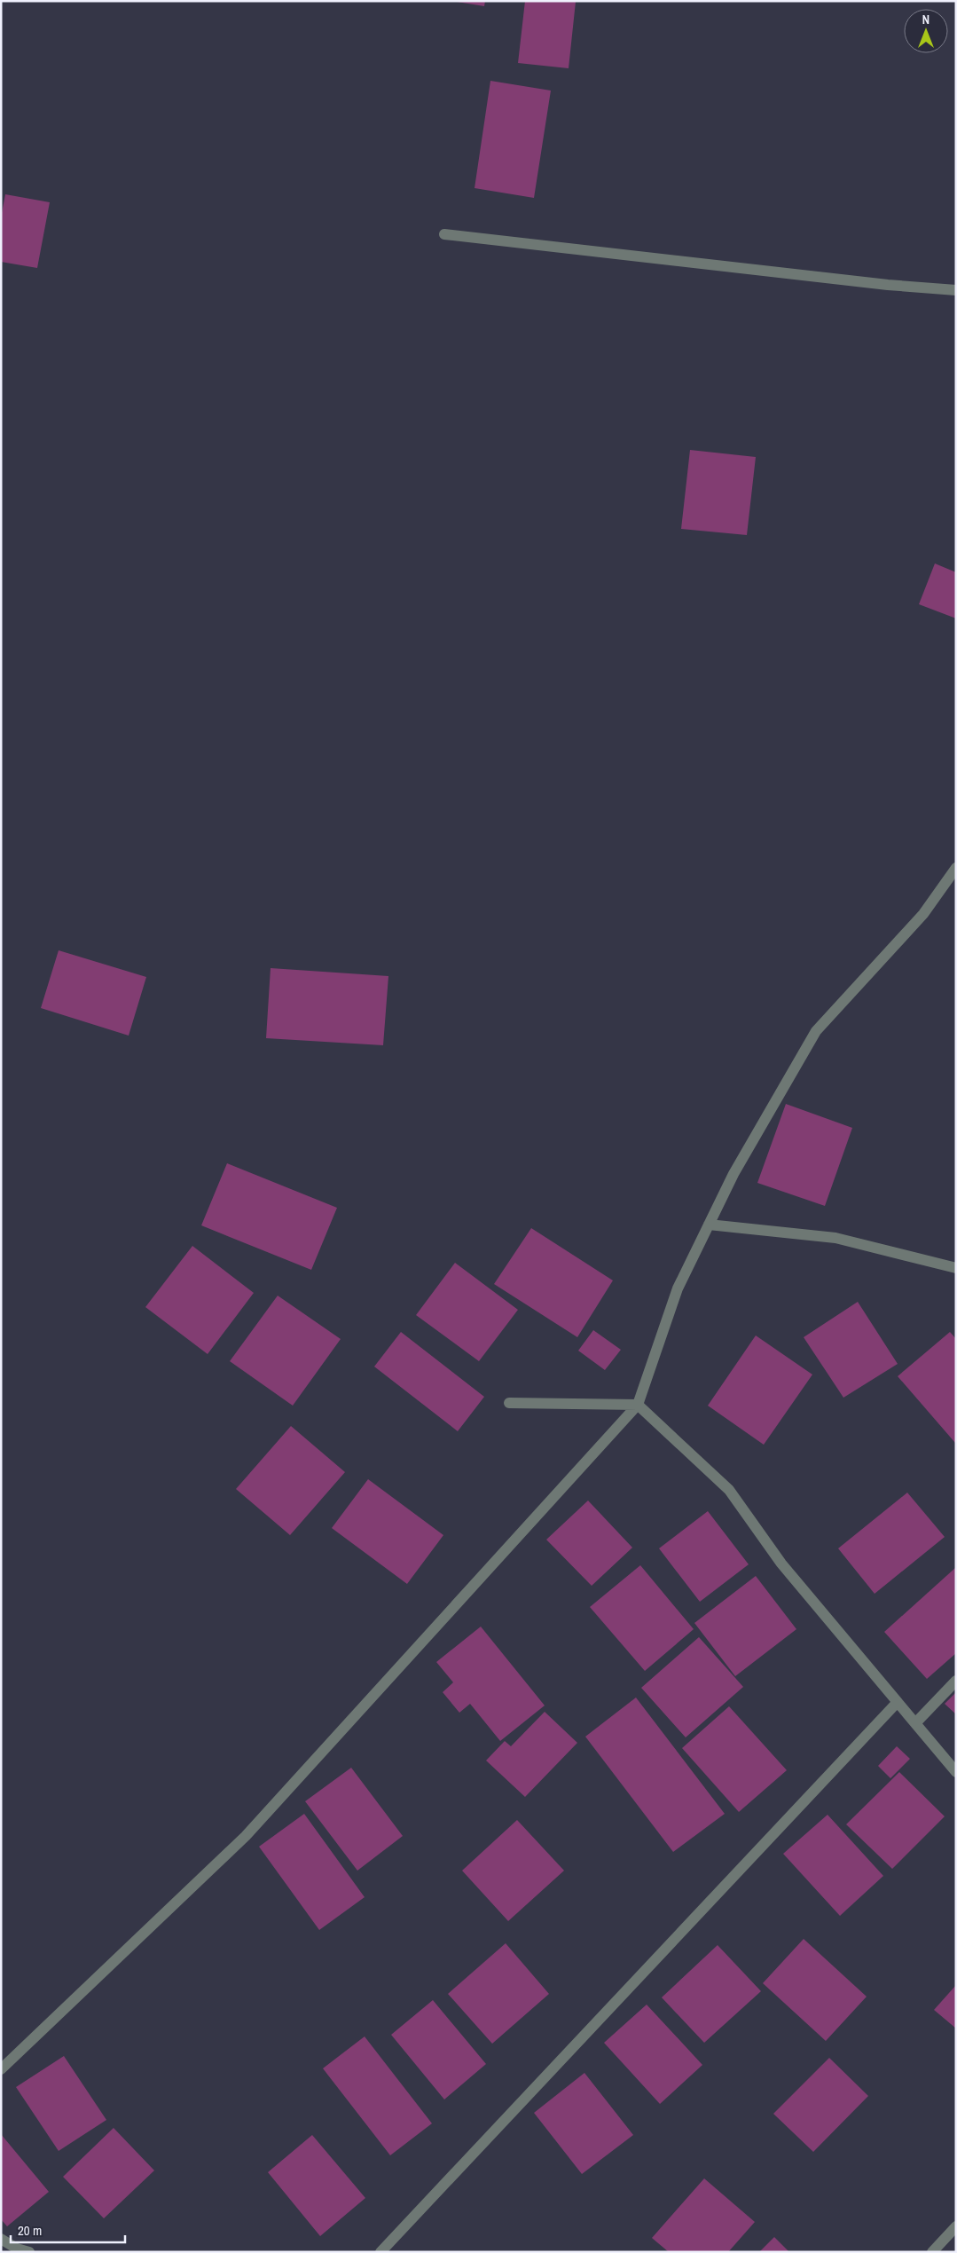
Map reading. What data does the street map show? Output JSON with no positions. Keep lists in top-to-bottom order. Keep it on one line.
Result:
{"scale_bar":"20 m","north":"top"}
